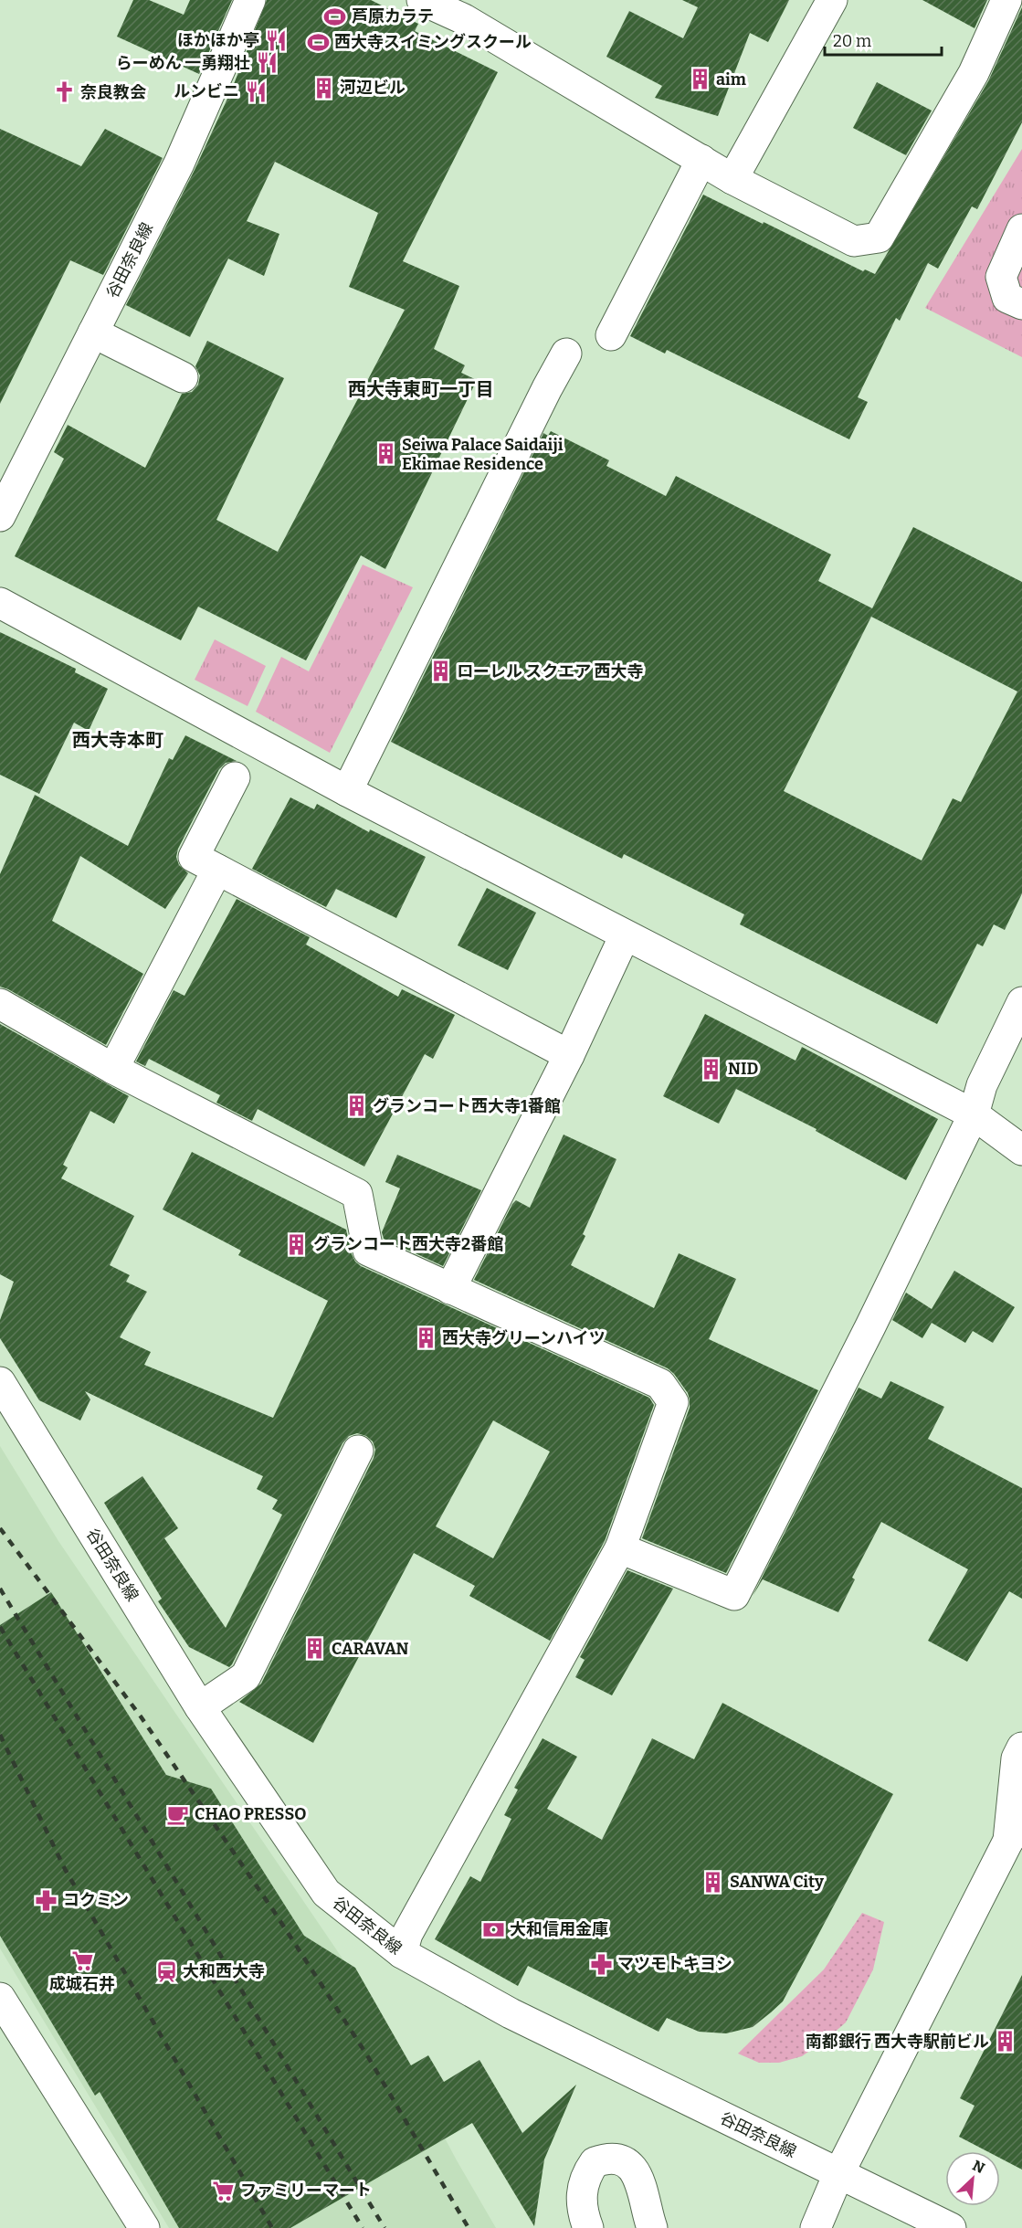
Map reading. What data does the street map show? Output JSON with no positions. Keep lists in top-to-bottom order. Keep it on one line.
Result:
{"streets":{"street":["谷田奈良線"]},"districts":["西大寺東町一丁目","西大寺本町"],"places":{"sports":["芦原カラテ","西大寺スイミングスクール"],"restaurant":["ほかほか亭","らーめん 一勇翔壮","ルンビニ"],"building":["aim","河辺ビル","Seiwa Palace Saidaiji Ekimae Residence","ローレル スクエア 西大寺","NID","グランコート西大寺1番館","グランコート西大寺2番館","西大寺グリーンハイツ","CARAVAN","SANWA City","南都銀行 西大寺駅前ビル"],"church":["奈良教会"],"cafe":["CHAO PRESSO"],"pharmacy":["コクミン","マツモトキヨシ"],"bank":["大和信用金庫"],"supermarket":["成城石井","ファミリーマート"],"station":["大和西大寺"]},"scale_bar":"20 m","north":"top right"}
